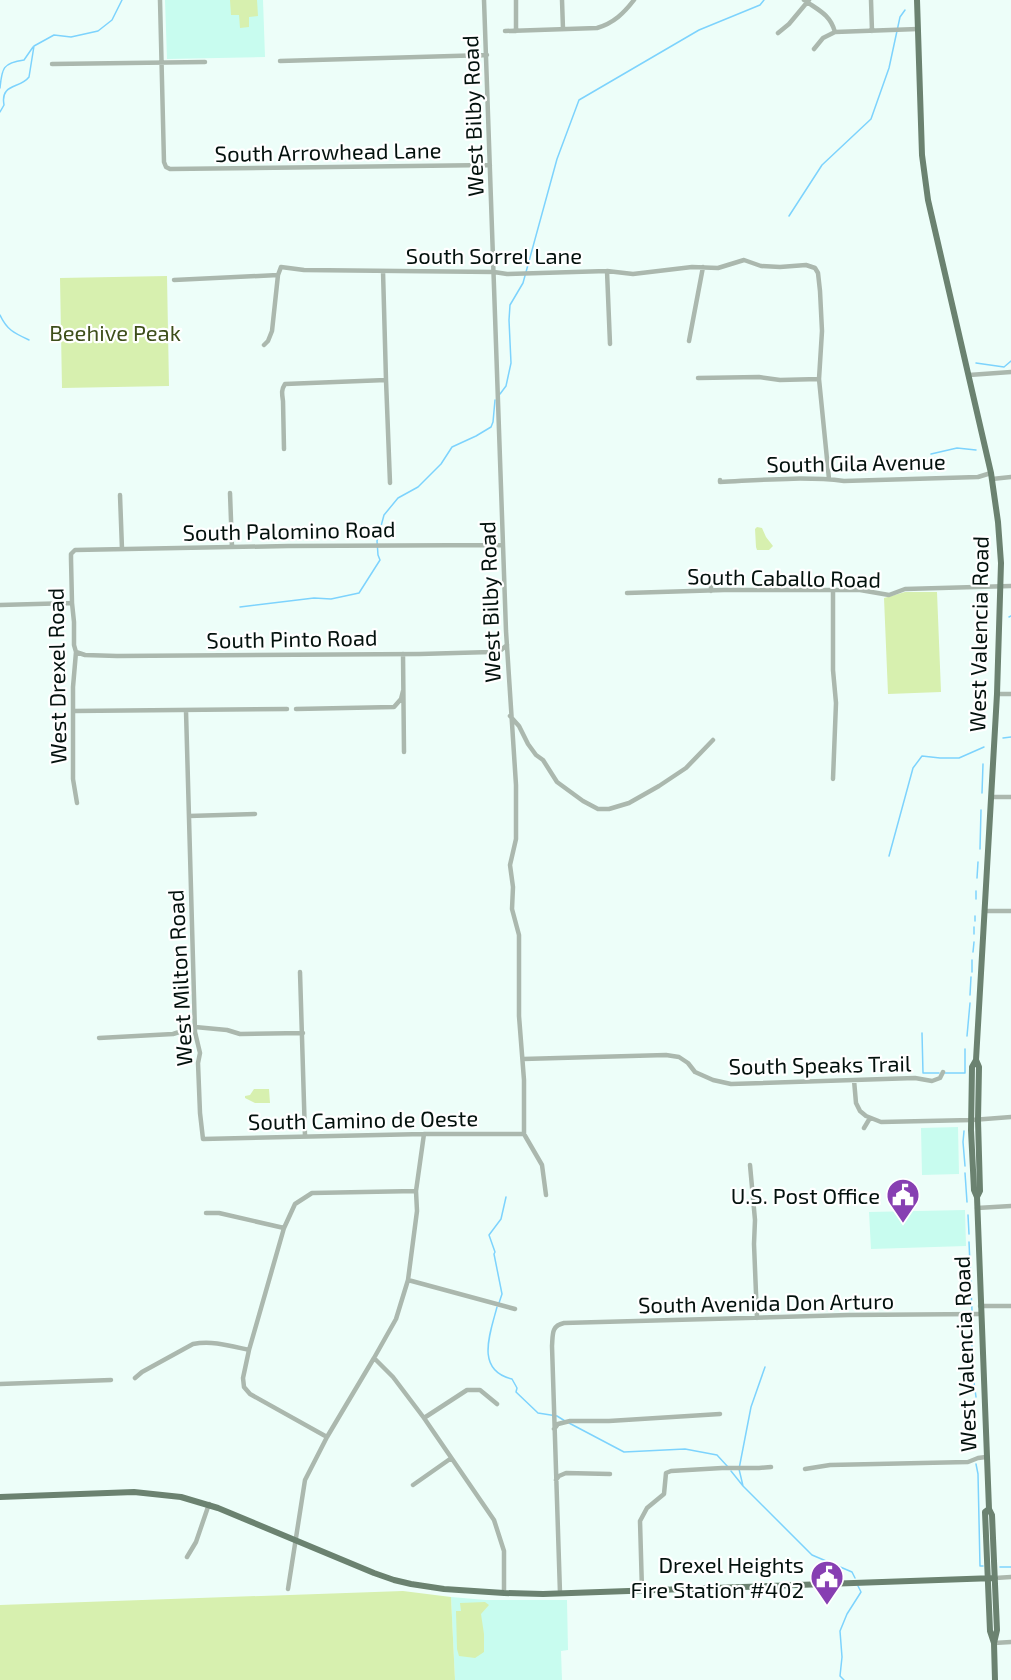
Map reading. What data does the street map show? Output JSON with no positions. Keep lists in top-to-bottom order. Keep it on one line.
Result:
{"streets":{"main road":["West Valencia Road"],"street":["West Bilby Road","South Arrowhead Lane","South Sorrel Lane","South Gila Avenue","South Palomino Road","South Caballo Road","South Pinto Road","West Drexel Road","West Milton Road","South Speaks Trail","South Camino de Oeste","South Avenida Don Arturo"]},"crossings":[["West Bilby Road","South Arrowhead Lane"],["West Bilby Road","South Sorrel Lane"],["West Bilby Road","South Palomino Road"],["West Bilby Road","South Pinto Road"],["West Bilby Road","South Speaks Trail"],["West Bilby Road","South Camino de Oeste"],["South Gila Avenue","West Valencia Road"],["South Palomino Road","West Drexel Road"],["South Caballo Road","West Valencia Road"],["West Valencia Road","South Avenida Don Arturo"],["South Pinto Road","West Drexel Road"],["West Milton Road","South Camino de Oeste"]],"parks":["Beehive Peak"],"places":{"public building":["U.S. Post Office","Drexel Heights Fire Station #402"]}}
